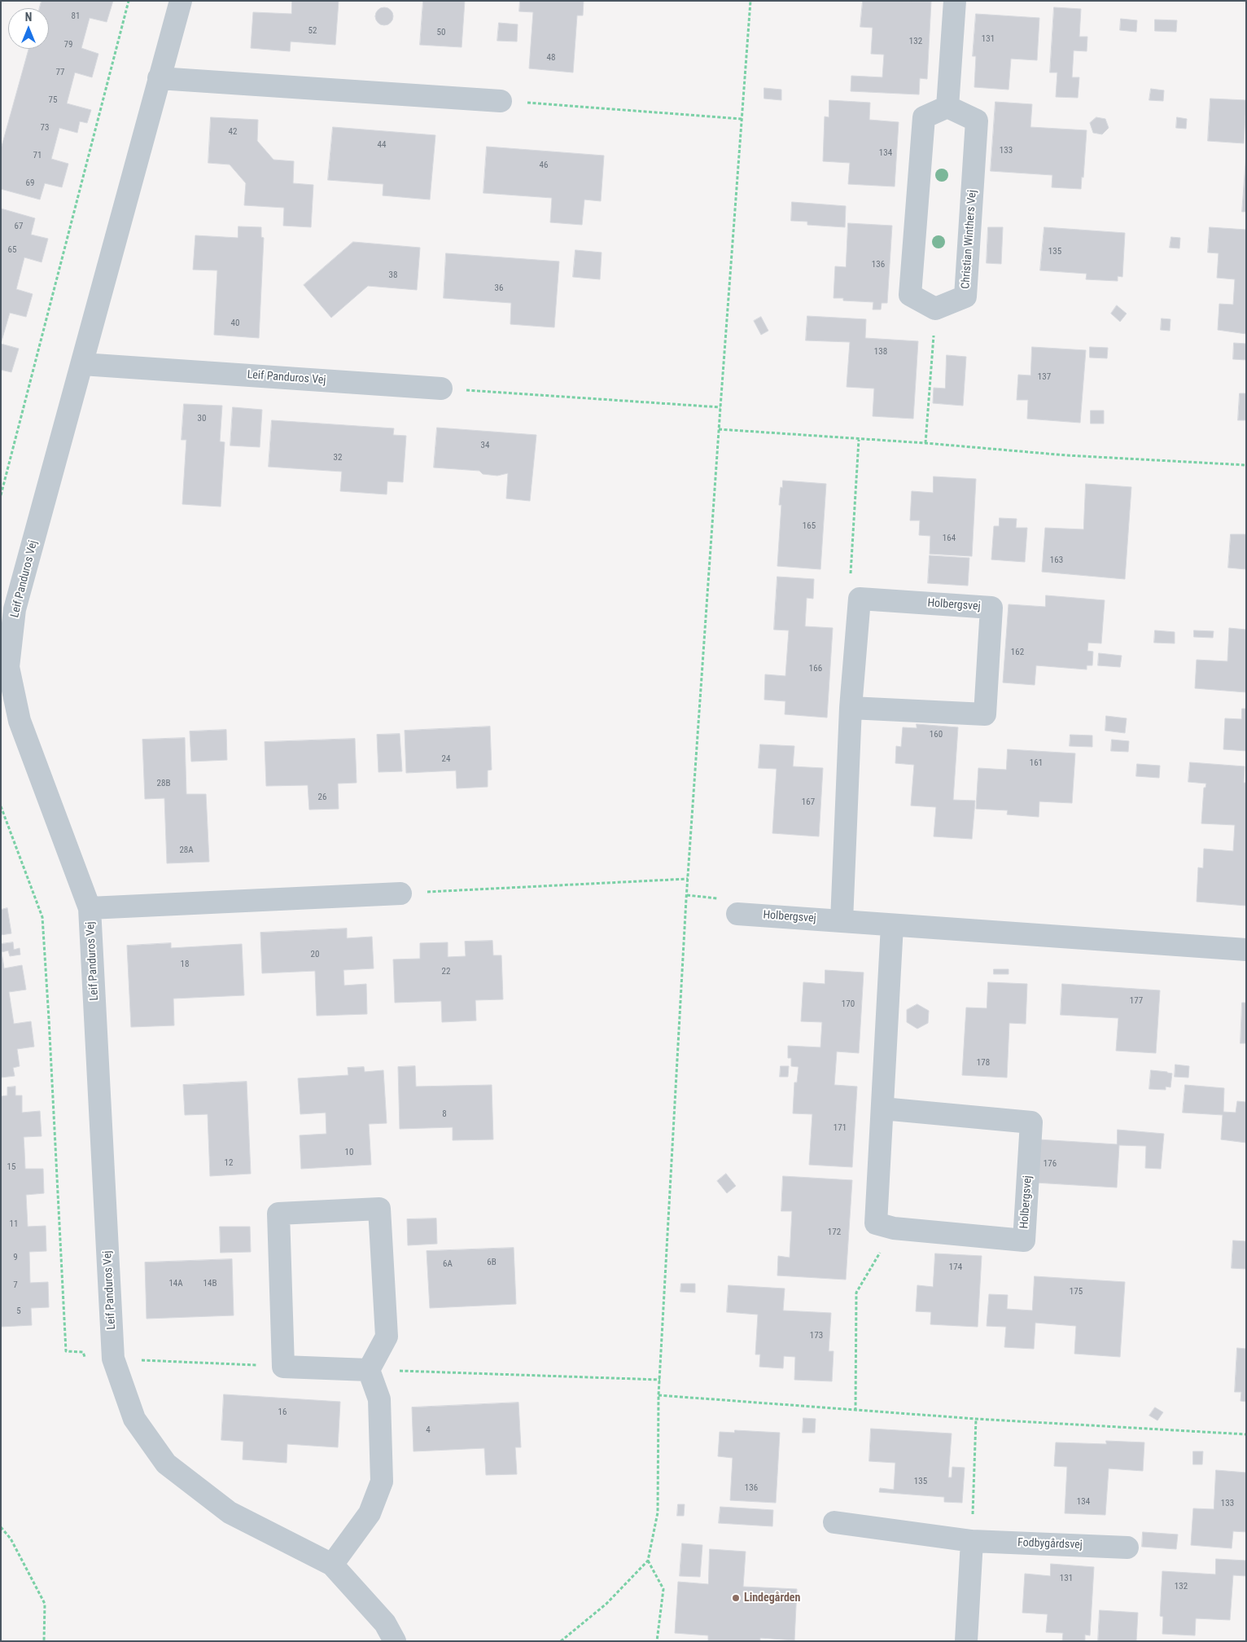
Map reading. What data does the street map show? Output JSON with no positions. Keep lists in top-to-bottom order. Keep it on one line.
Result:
{"streets":{"street":["Christian Winthers Vej","Leif Panduros Vej","Holbergsvej","Fodbygårdsvej"]},"places":["Lindegården"],"house_numbers":["81","52","50","131","132","79","48","77","75","73","42","44","133","134","71","46","69","67","65","135","136","38","36","40","138","137","30","34","32","165","164","163","162","166","160","24","161","28B","26","167","28A","20","18","22","177","170","178","8","171","10","12","176","15","11","172","9","6B","6A","174","14A","14B","7","175","5","173","16","4","135","136","134","133","131","132"],"north":"top"}
